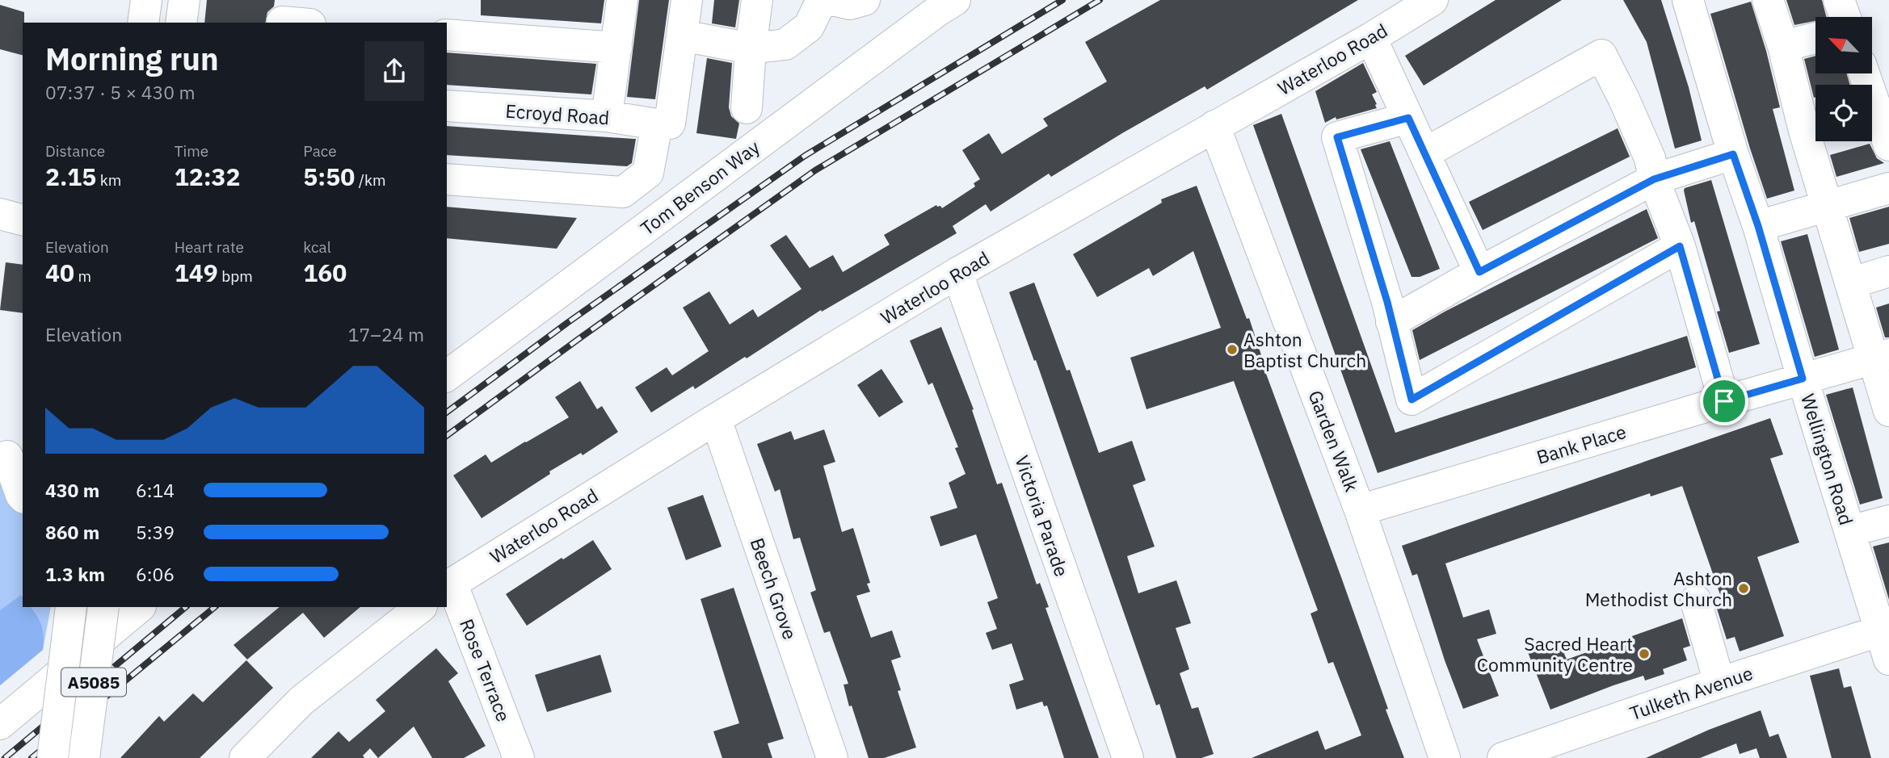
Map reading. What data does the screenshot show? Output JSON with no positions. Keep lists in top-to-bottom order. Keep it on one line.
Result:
{"streets":{"main road":["Waterloo Road","Ecroyd Road","Tom Benson Way","Garden Walk","Bank Place","Wellington Road","Victoria Parade","Beech Grove","Rose Terrace","A5085","Tulketh Avenue"]},"crossings":[["Waterloo Road","Garden Walk"],["Waterloo Road","Victoria Parade"],["Waterloo Road","Beech Grove"],["Waterloo Road","Rose Terrace"],["Garden Walk","Bank Place"],["Bank Place","Wellington Road"],["Wellington Road","Tulketh Avenue"]],"places":["Ashton Baptist Church","Ashton Methodist Church","Sacred Heart Community Centre"],"north":"top left","page":{"heading":["Morning run","07:37 · 5 × 430 m"],"stats":[["Distance","2.15 km"],["Time","12:32"],["Pace","5:50 /km"],["Elevation","40 m"],["Heart rate","149 bpm"],["kcal","160"]],"chart":["Elevation","17–24 m"],"list":[{"name":"430 m","note":"6:14"},{"name":"860 m","note":"5:39"},{"name":"1.3 km","note":"6:06"}]}}
